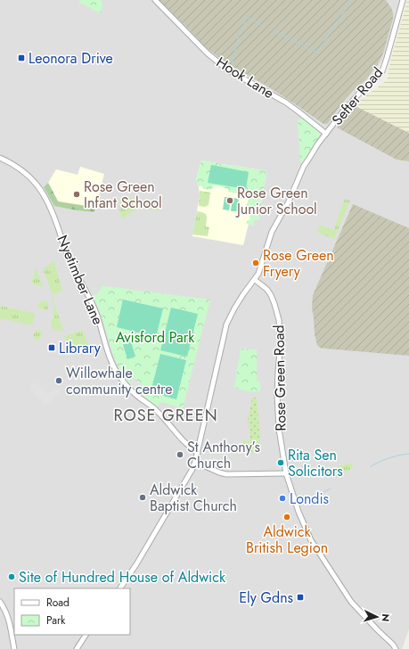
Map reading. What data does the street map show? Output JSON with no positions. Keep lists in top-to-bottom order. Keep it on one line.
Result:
{"streets":{"street":["Hook Lane","Sefter Road","Nyetimber Lane","Rose Green Road"]},"crossings":[["Hook Lane","Sefter Road"],["Sefter Road","Rose Green Road"]],"districts":["ROSE GREEN"],"parks":["Avisford Park"],"places":{"transit":["Leonora Drive","Library","Ely Gdns"],"other":["Rose Green Infant School","Rose Green Junior School","Rose Green Fryery","Willowhale community centre","St Anthony’s Church","Rita Sen Solicitors","Aldwick Baptist Church","Londis","Aldwick British Legion","Site of Hundred House of Aldwick"]},"legend":["Road","Park"],"north":"right"}
